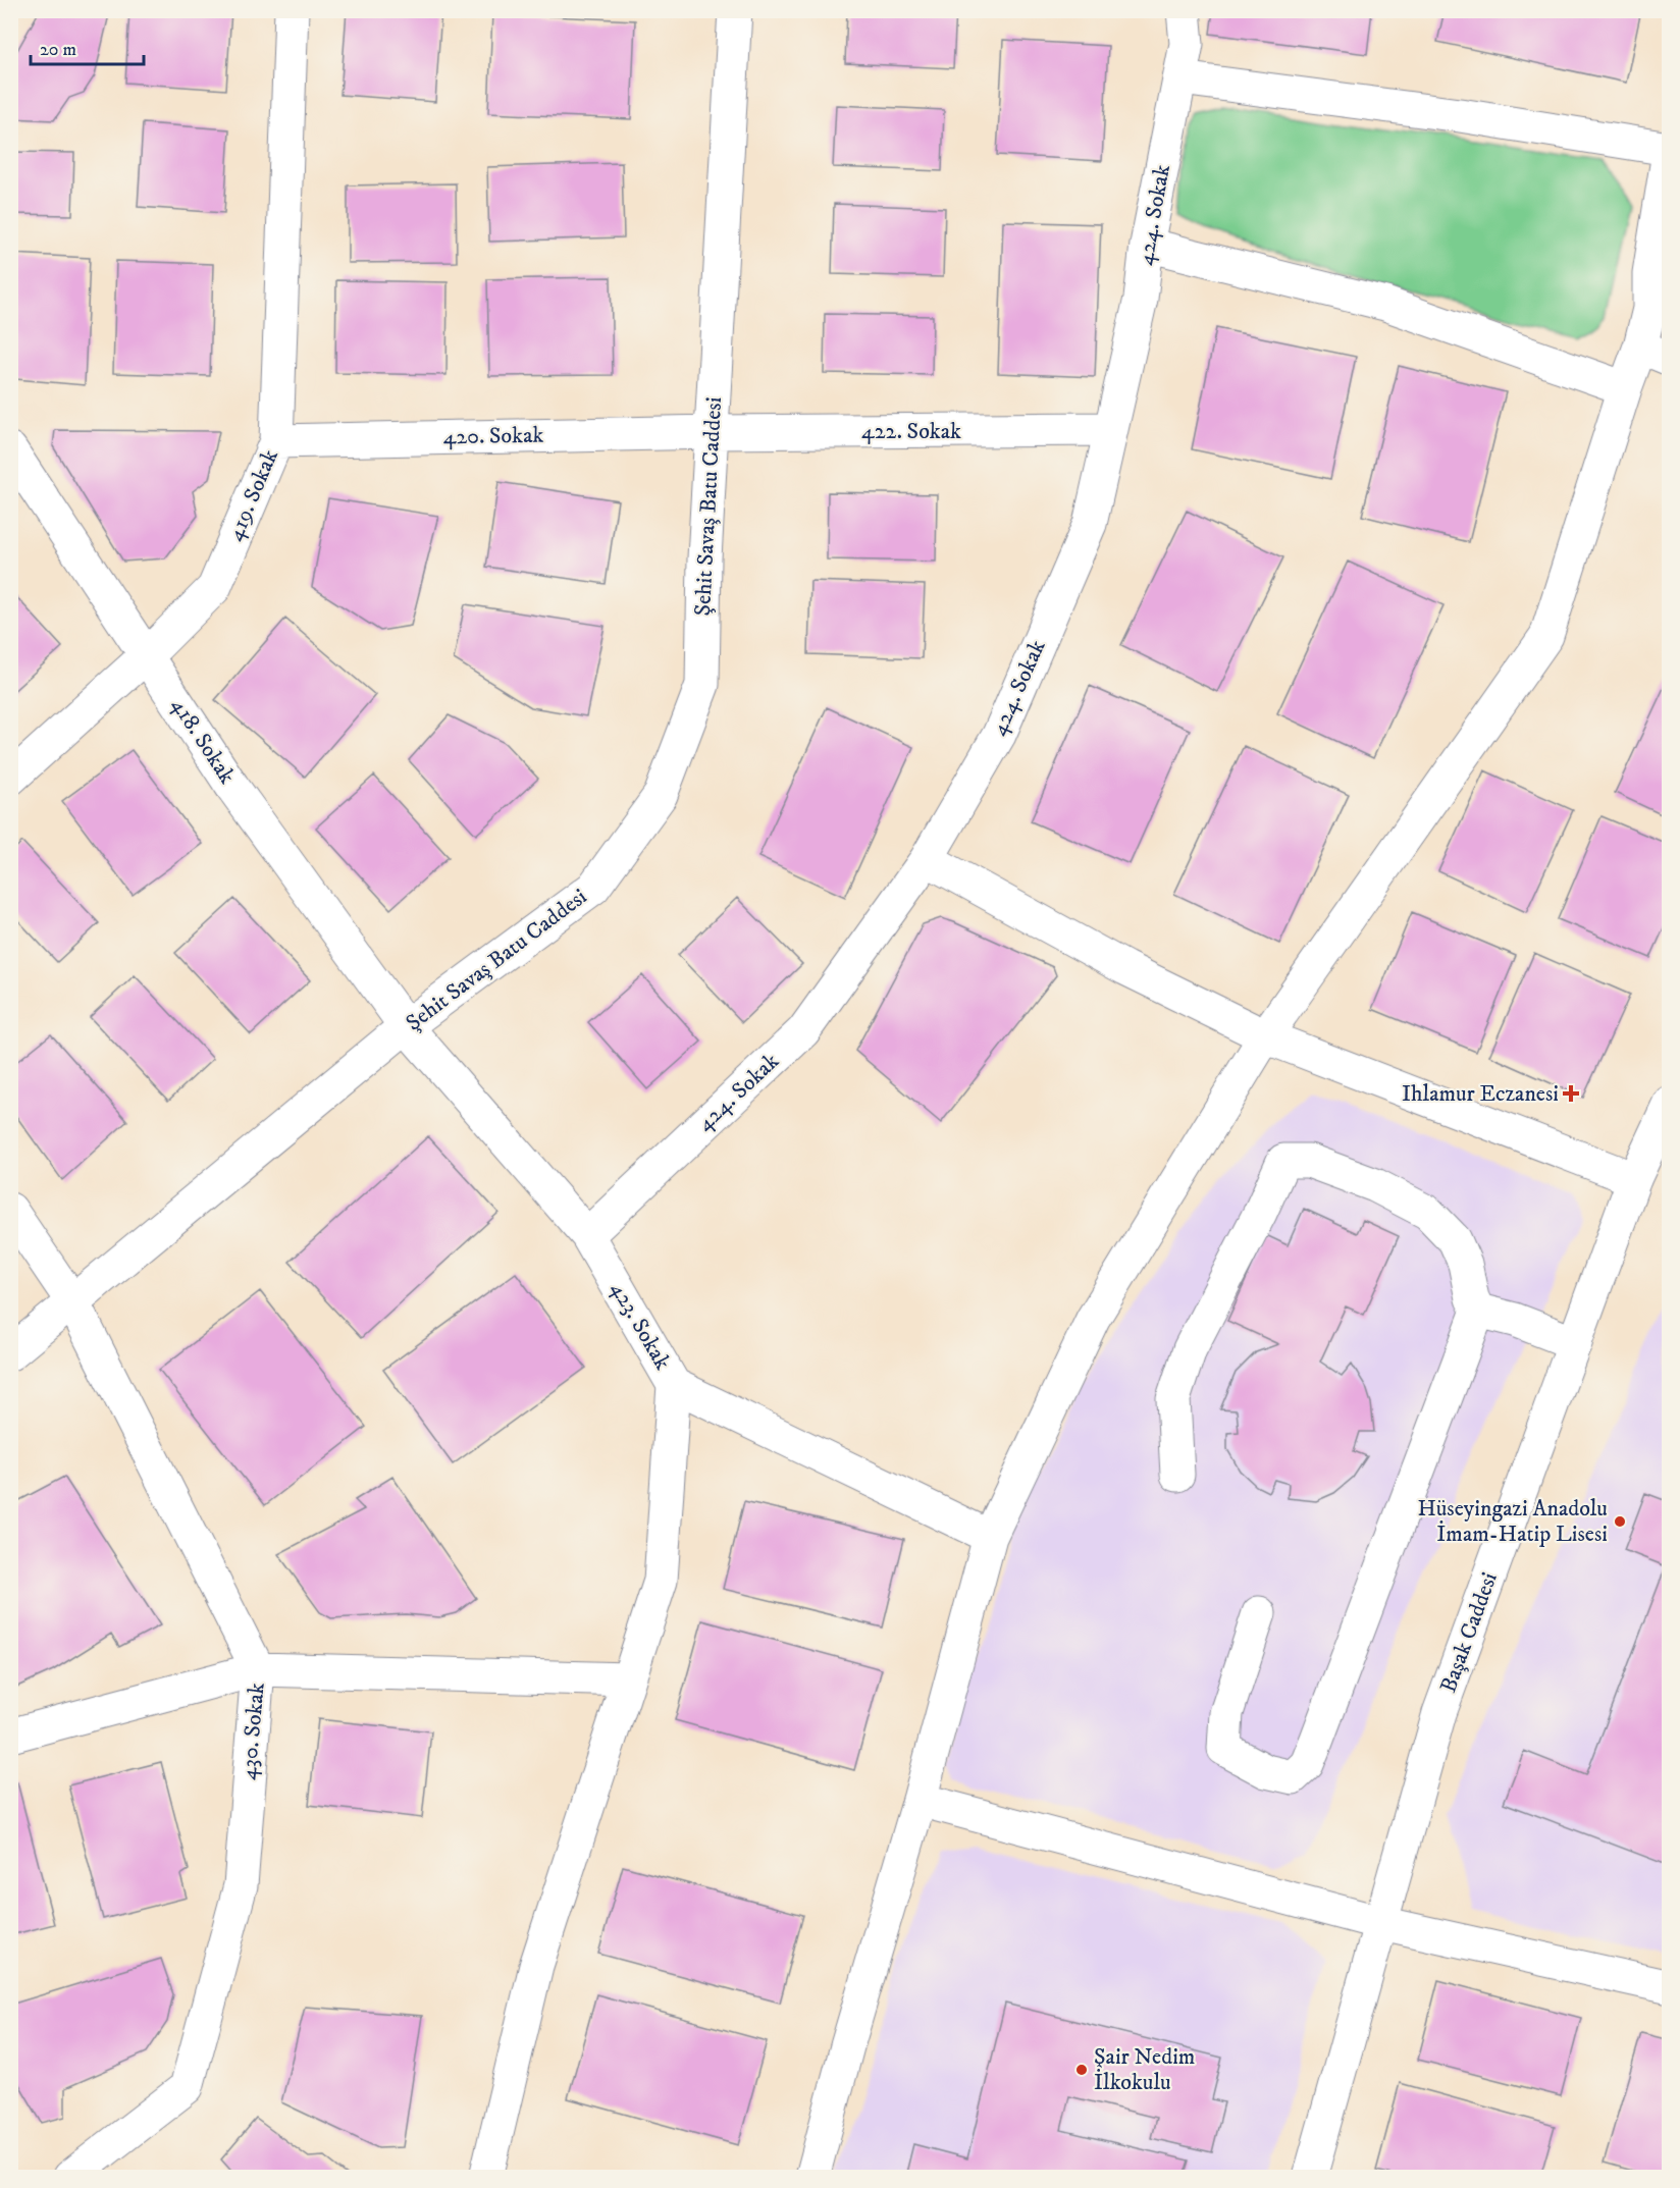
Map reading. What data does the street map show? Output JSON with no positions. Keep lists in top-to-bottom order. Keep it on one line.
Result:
{"streets":{"street":["424. Sokak","422. Sokak","420. Sokak","419. Sokak","Şehit Savaş Batu Caddesi","418. Sokak","423. Sokak","Başak Caddesi","430. Sokak"]},"crossings":[["424. Sokak","422. Sokak"],["424. Sokak","423. Sokak"],["422. Sokak","420. Sokak"],["422. Sokak","Şehit Savaş Batu Caddesi"],["420. Sokak","419. Sokak"],["420. Sokak","Şehit Savaş Batu Caddesi"],["419. Sokak","418. Sokak"],["Şehit Savaş Batu Caddesi","418. Sokak"],["Şehit Savaş Batu Caddesi","423. Sokak"],["Şehit Savaş Batu Caddesi","430. Sokak"],["418. Sokak","423. Sokak"]],"places":{"health":["Ihlamur Eczanesi"],"other":["Hüseyingazi Anadolu İmam-Hatip Lisesi","Şair Nedim İlkokulu"]},"scale_bar":"20 m"}
